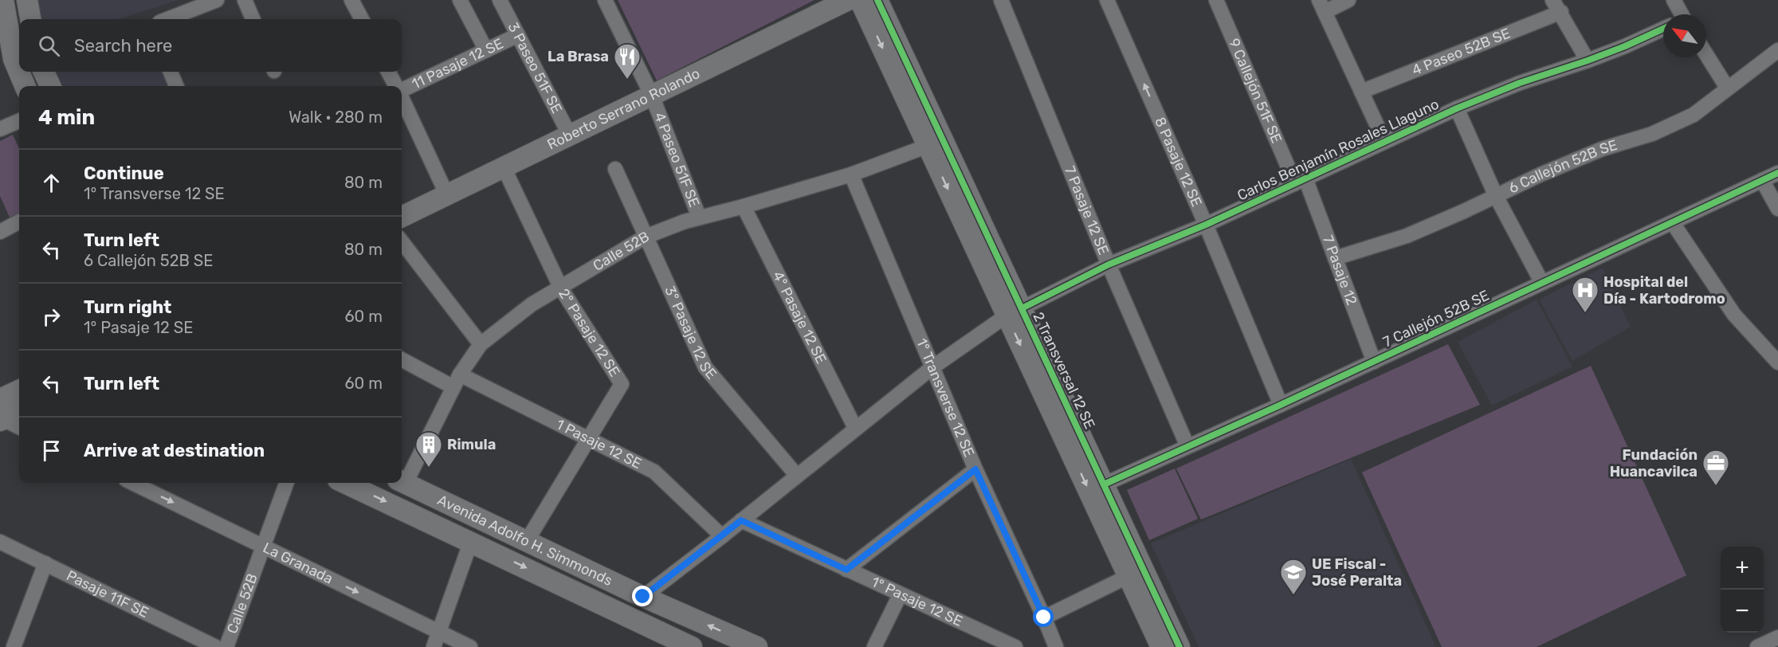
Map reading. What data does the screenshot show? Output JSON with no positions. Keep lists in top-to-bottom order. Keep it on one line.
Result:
{"streets":{"street":["4 Paseo 52B SE","11 Pasaje 12 SE","3 Paseo 51F SE","9 Callejón 51F SE","Roberto Serrano Rolando","Carlos Benjamín Rosales Llaguno","4 Paseo 51F SE","8 Pasaje 12 SE","6 Callejón 52B SE","7 Pasaje 12 SE","Calle 52B","7 Pasaje 12","4° Pasaje 12 SE","7 Callejón 52B SE","3° Pasaje 12 SE","2° Pasaje 12 SE","2 Transversal 12 SE","1° Transverse 12 SE","1 Pasaje 12 SE","Avenida Adolfo H. Simmonds","La Granada","Pasaje 11F SE","1° Pasaje 12 SE"]},"crossings":[["11 Pasaje 12 SE","3 Paseo 51F SE"],["3 Paseo 51F SE","Roberto Serrano Rolando"],["9 Callejón 51F SE","Carlos Benjamín Rosales Llaguno"],["9 Callejón 51F SE","7 Pasaje 12"],["Roberto Serrano Rolando","4 Paseo 51F SE"],["Roberto Serrano Rolando","2° Pasaje 12 SE"],["Carlos Benjamín Rosales Llaguno","8 Pasaje 12 SE"],["Carlos Benjamín Rosales Llaguno","7 Pasaje 12 SE"],["Carlos Benjamín Rosales Llaguno","7 Pasaje 12"],["Carlos Benjamín Rosales Llaguno","4° Pasaje 12 SE"],["Carlos Benjamín Rosales Llaguno","3° Pasaje 12 SE"],["Carlos Benjamín Rosales Llaguno","2 Transversal 12 SE"],["Carlos Benjamín Rosales Llaguno","1° Transverse 12 SE"],["Carlos Benjamín Rosales Llaguno","1 Pasaje 12 SE"],["Carlos Benjamín Rosales Llaguno","Avenida Adolfo H. Simmonds"],["Carlos Benjamín Rosales Llaguno","1° Pasaje 12 SE"],["4 Paseo 51F SE","Calle 52B"],["8 Pasaje 12 SE","7 Callejón 52B SE"],["6 Callejón 52B SE","7 Pasaje 12"],["7 Pasaje 12 SE","7 Callejón 52B SE"],["Calle 52B","4° Pasaje 12 SE"],["Calle 52B","3° Pasaje 12 SE"],["Calle 52B","2° Pasaje 12 SE"],["Calle 52B","2 Transversal 12 SE"],["Calle 52B","1° Transverse 12 SE"],["Calle 52B","1 Pasaje 12 SE"],["Calle 52B","Avenida Adolfo H. Simmonds"],["Calle 52B","La Granada"],["7 Pasaje 12","7 Callejón 52B SE"],["7 Callejón 52B SE","2 Transversal 12 SE"],["2° Pasaje 12 SE","1 Pasaje 12 SE"],["2° Pasaje 12 SE","Avenida Adolfo H. Simmonds"]],"one_way":["8 Pasaje 12 SE","La Granada"],"places":{"restaurant":["La Brasa"],"hospital":["Hospital del Día - Kartodromo"],"building":["Rimula"],"office":["Fundación Huancavilca"],"school or university":["UE Fiscal - José Peralta"]},"north":"top left","page":{"search":"Search here","heading":["4 min","Walk · 280 m"],"list":[["Continue","1° Transverse 12 SE","80 m"],["Turn left","6 Callejón 52B SE","80 m"],["Turn right","1° Pasaje 12 SE","60 m"],["Turn left","60 m"],"Arrive at destination"],"map_buttons":["+","−"]}}
